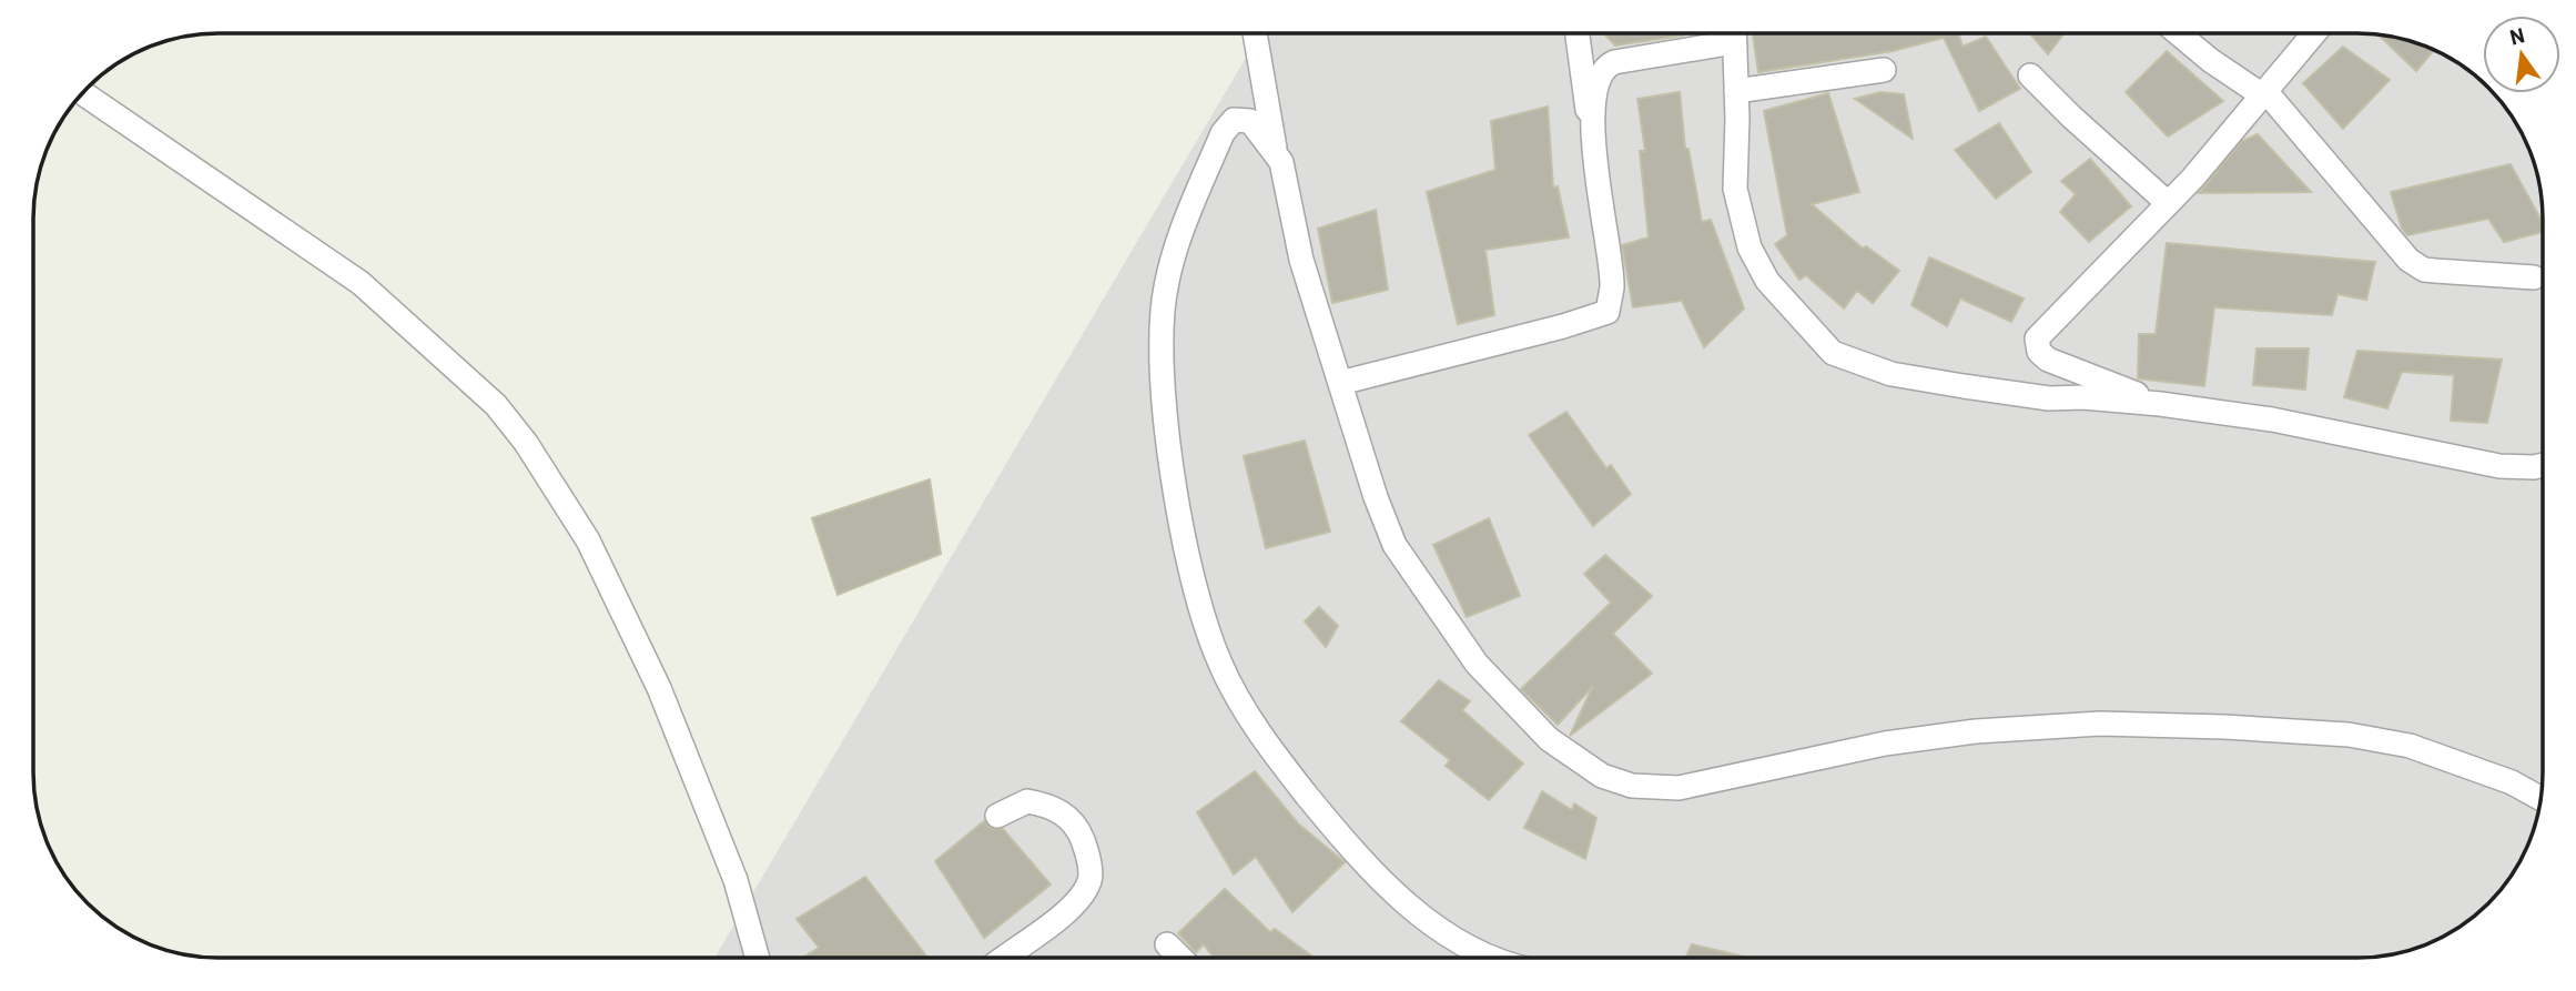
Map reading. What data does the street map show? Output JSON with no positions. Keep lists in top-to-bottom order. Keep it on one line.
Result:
{"north":"top"}
